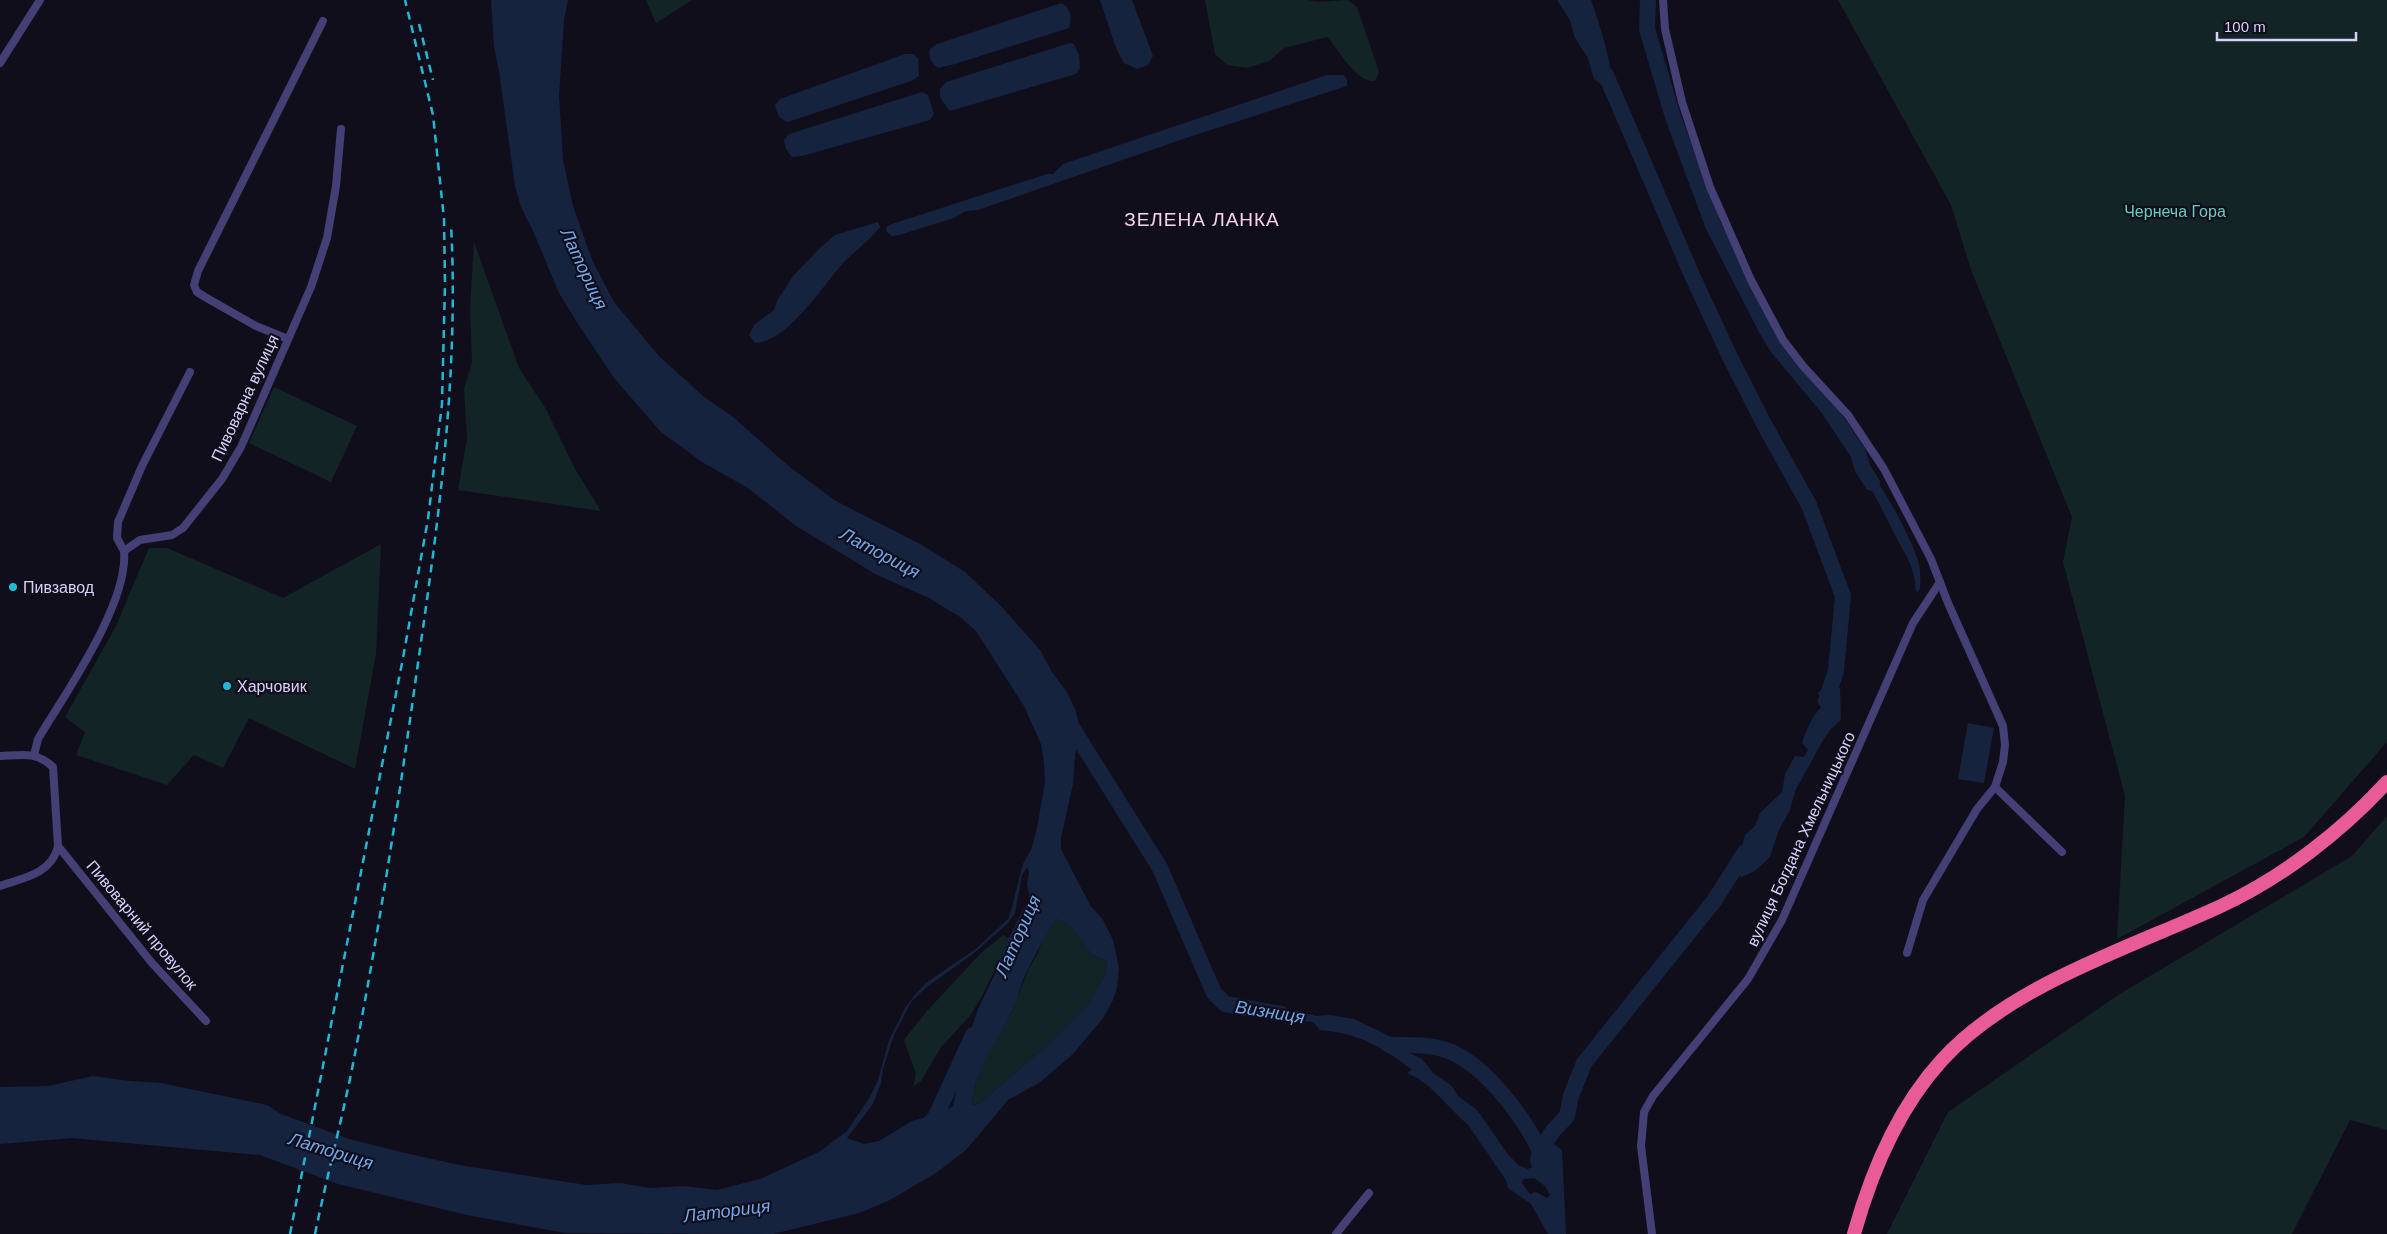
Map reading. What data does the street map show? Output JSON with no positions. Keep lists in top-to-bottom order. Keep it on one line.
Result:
{"streets":{"street":["Пивоварна вулиця","вулиця Богдана Хмельницького","Пивоварний провулок"]},"districts":["ЗЕЛЕНА ЛАНКА"],"water":["Латориця","Визниця"],"parks":["Чернеча Гора"],"places":["Пивзавод","Харчовик"],"scale_bar":"100 m"}
